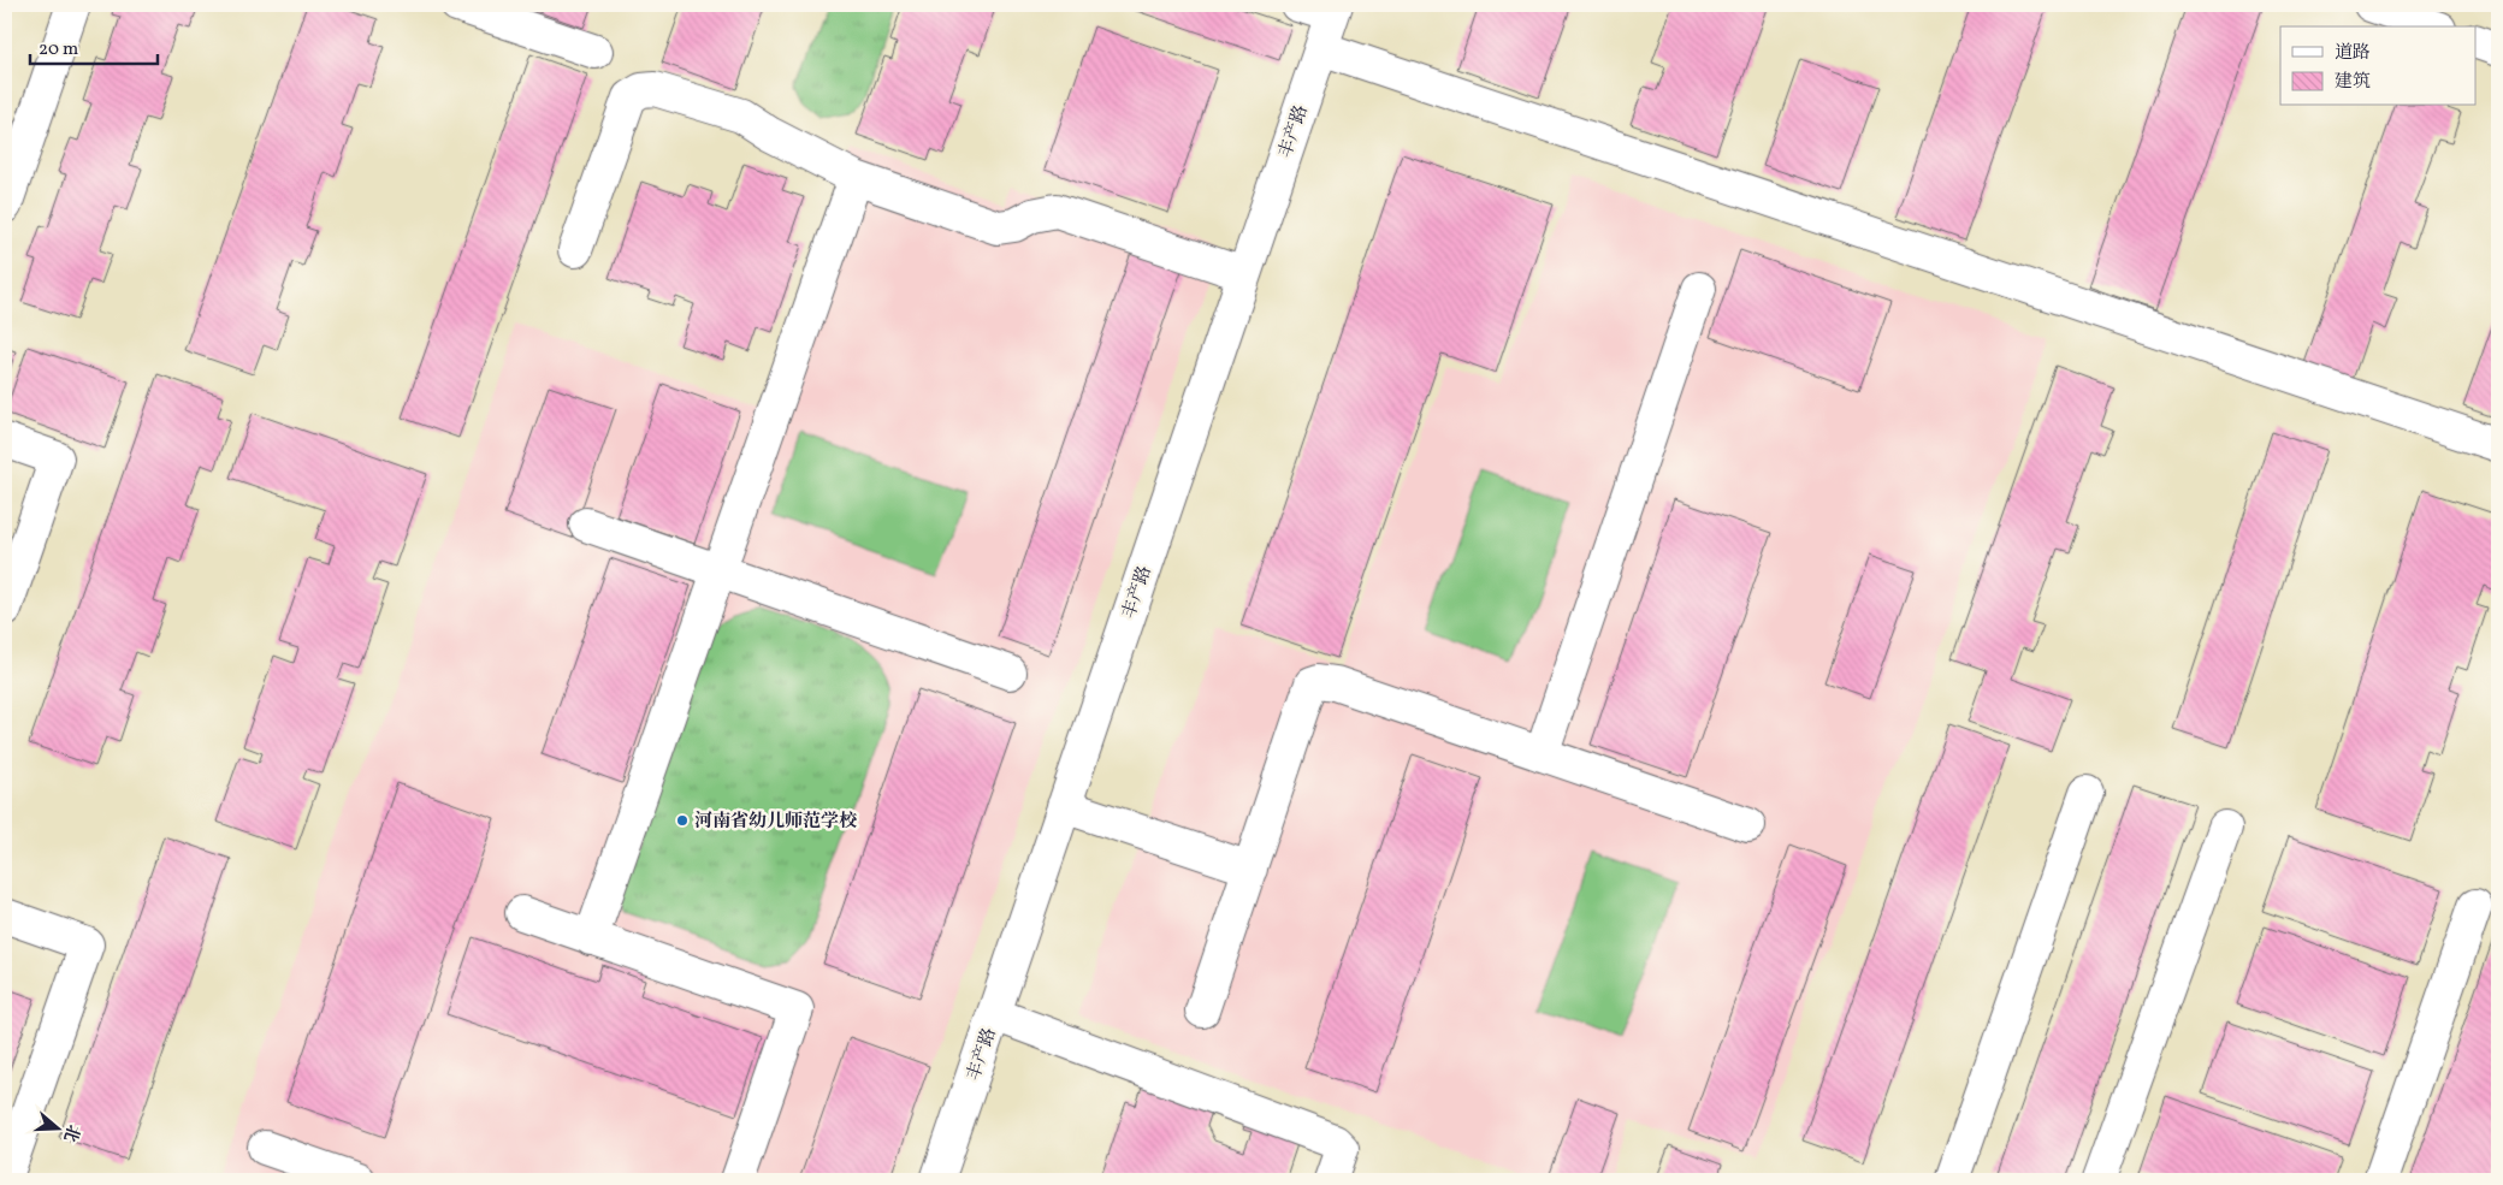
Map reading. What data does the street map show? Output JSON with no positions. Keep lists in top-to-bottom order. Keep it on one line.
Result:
{"streets":{"street":["丰产路"]},"places":["河南省幼儿师范学校"],"legend":["道路","建筑"],"scale_bar":"20 m","north":"right"}
